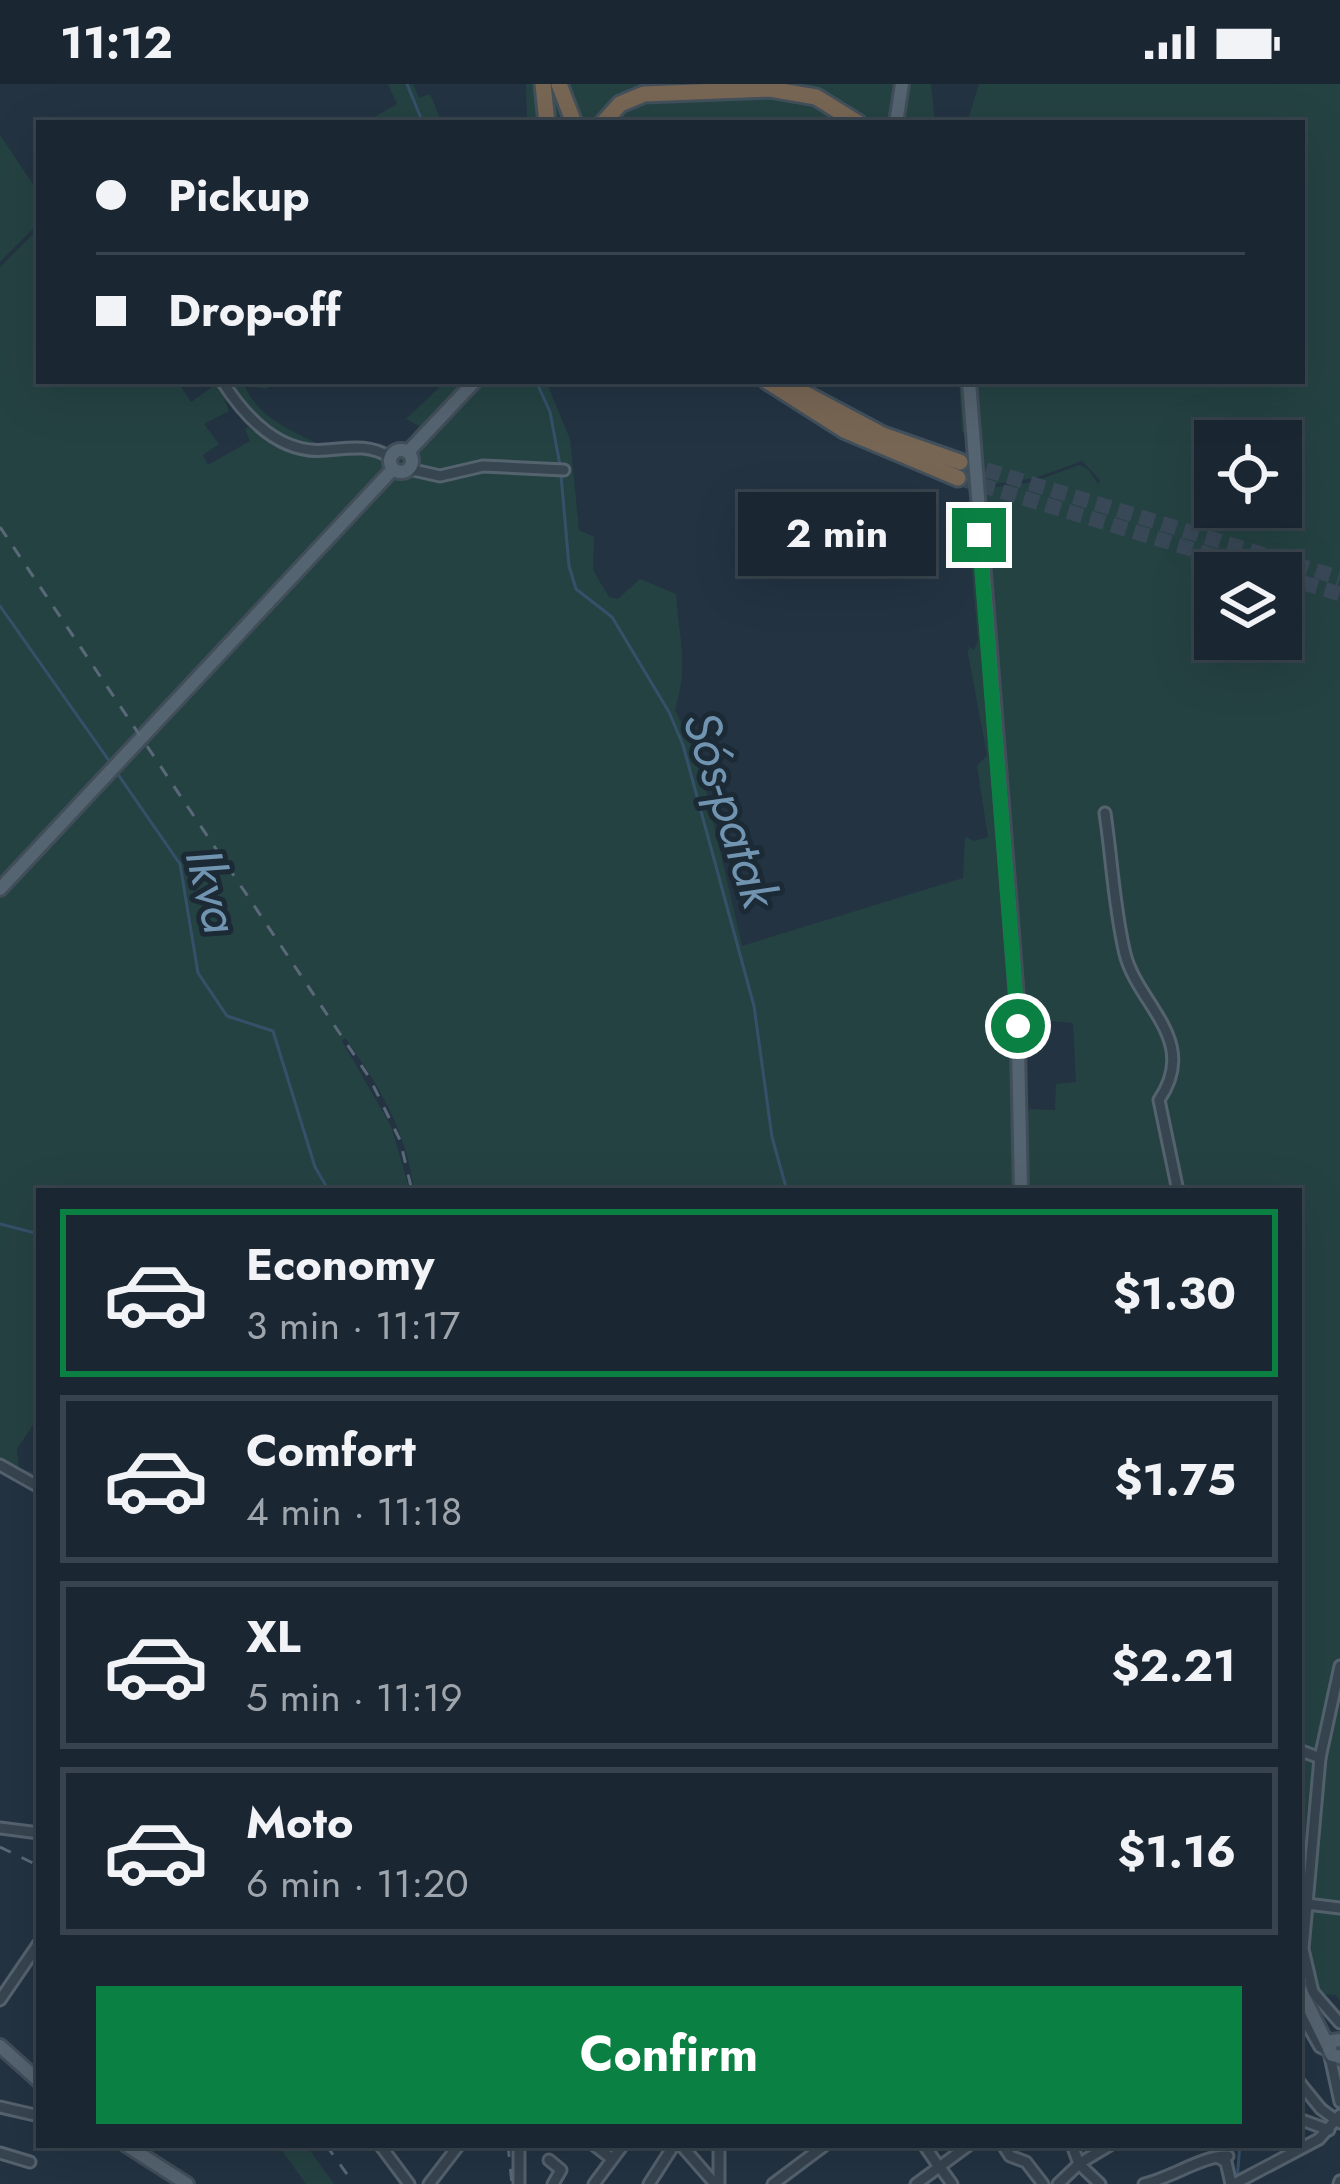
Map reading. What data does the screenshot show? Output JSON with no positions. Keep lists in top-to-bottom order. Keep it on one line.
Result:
{"water":["Sós-patak","Ikva"],"page":{"status":"11:12","banner":["Pickup","Drop-off"],"bubble":"2 min","list":[{"name":"Economy","note":"3 min · 11:17","value":"$1.30"},{"name":"Comfort","note":"4 min · 11:18","value":"$1.75"},{"name":"XL","note":"5 min · 11:19","value":"$2.21"},{"name":"Moto","note":"6 min · 11:20","value":"$1.16"}],"buttons":"Confirm"}}
